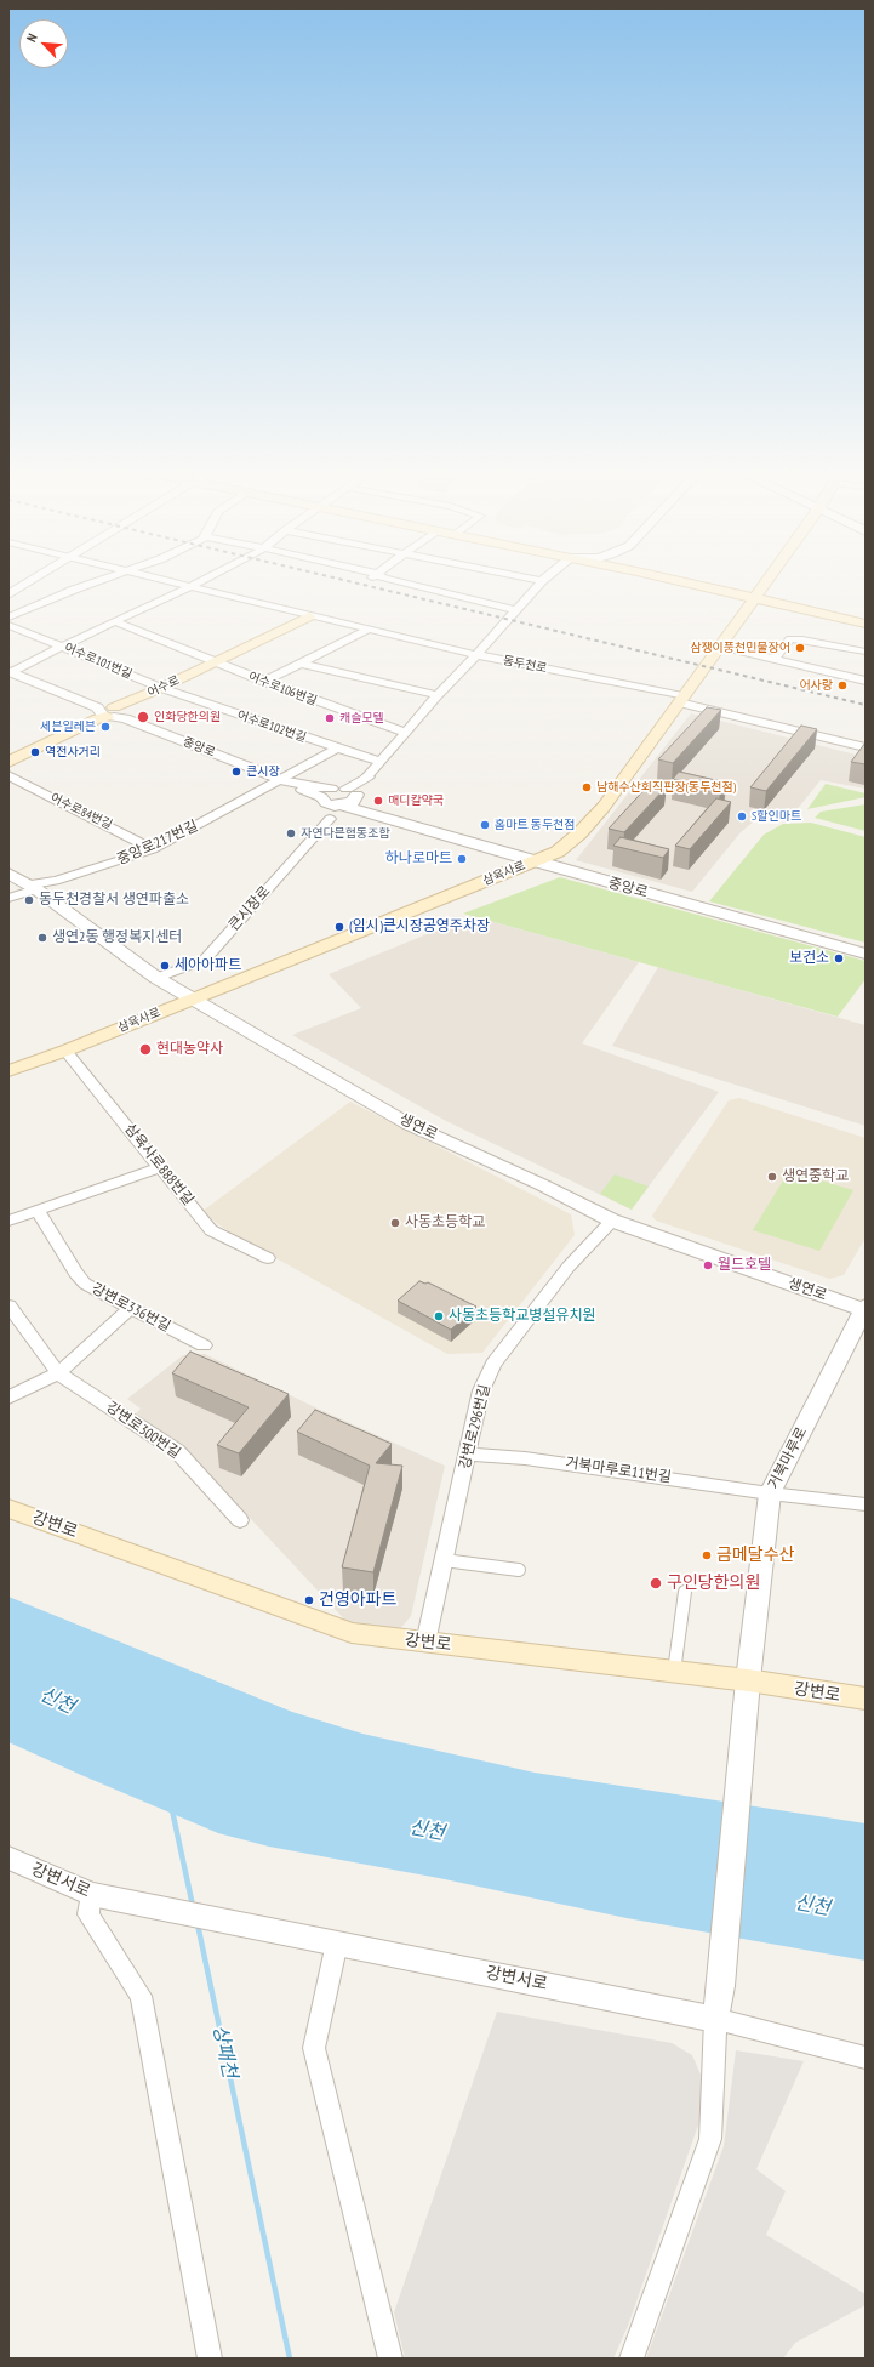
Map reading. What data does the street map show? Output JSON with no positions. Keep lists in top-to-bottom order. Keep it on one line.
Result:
{"streets":{"main road":["어수로","삼육사로","강변로"],"street":["어수로101번길","동두천로","어수로106번길","어수로102번길","중앙로","어수로84번길","중앙로217번길","큰시장로","생연로","삼육사로888번길","강변로336번길","강변로296번길","강변로300번길","거북마루로","거북마루로11번길","강변서로"]},"crossings":[["어수로101번길","어수로"],["어수로101번길","어수로102번길"],["동두천로","어수로"],["동두천로","삼육사로"],["어수로","어수로106번길"],["어수로","어수로102번길"],["어수로","중앙로"],["중앙로","중앙로217번길"],["중앙로","삼육사로"],["중앙로","큰시장로"],["어수로84번길","중앙로217번길"],["중앙로217번길","생연로"],["삼육사로","생연로"],["삼육사로","삼육사로888번길"],["큰시장로","생연로"],["생연로","강변로296번길"],["생연로","거북마루로"],["강변로296번길","거북마루로11번길"],["강변로296번길","강변로"],["거북마루로","거북마루로11번길"],["거북마루로","강변로"],["거북마루로","강변서로"]],"water":["신천","상패천"],"places":["삼쟁이풍천민물장어","어사랑","인화당한의원","캐슬모텔","세븐일레븐","역전사거리","큰시장","남해수산회직판장(동두천점)","매디칼약국","S할인마트","홈마트 동두천점","자연다믄협동조합","하나로마트","동두천경찰서 생연파출소","(임시)큰시장공영주차장","생연2동 행정복지센터","보건소","세아아파트","현대농약사","생연중학교","사동초등학교","월드호텔","사동초등학교병설유치원","금메달수산","구인당한의원","건영아파트"],"north":"top left"}
